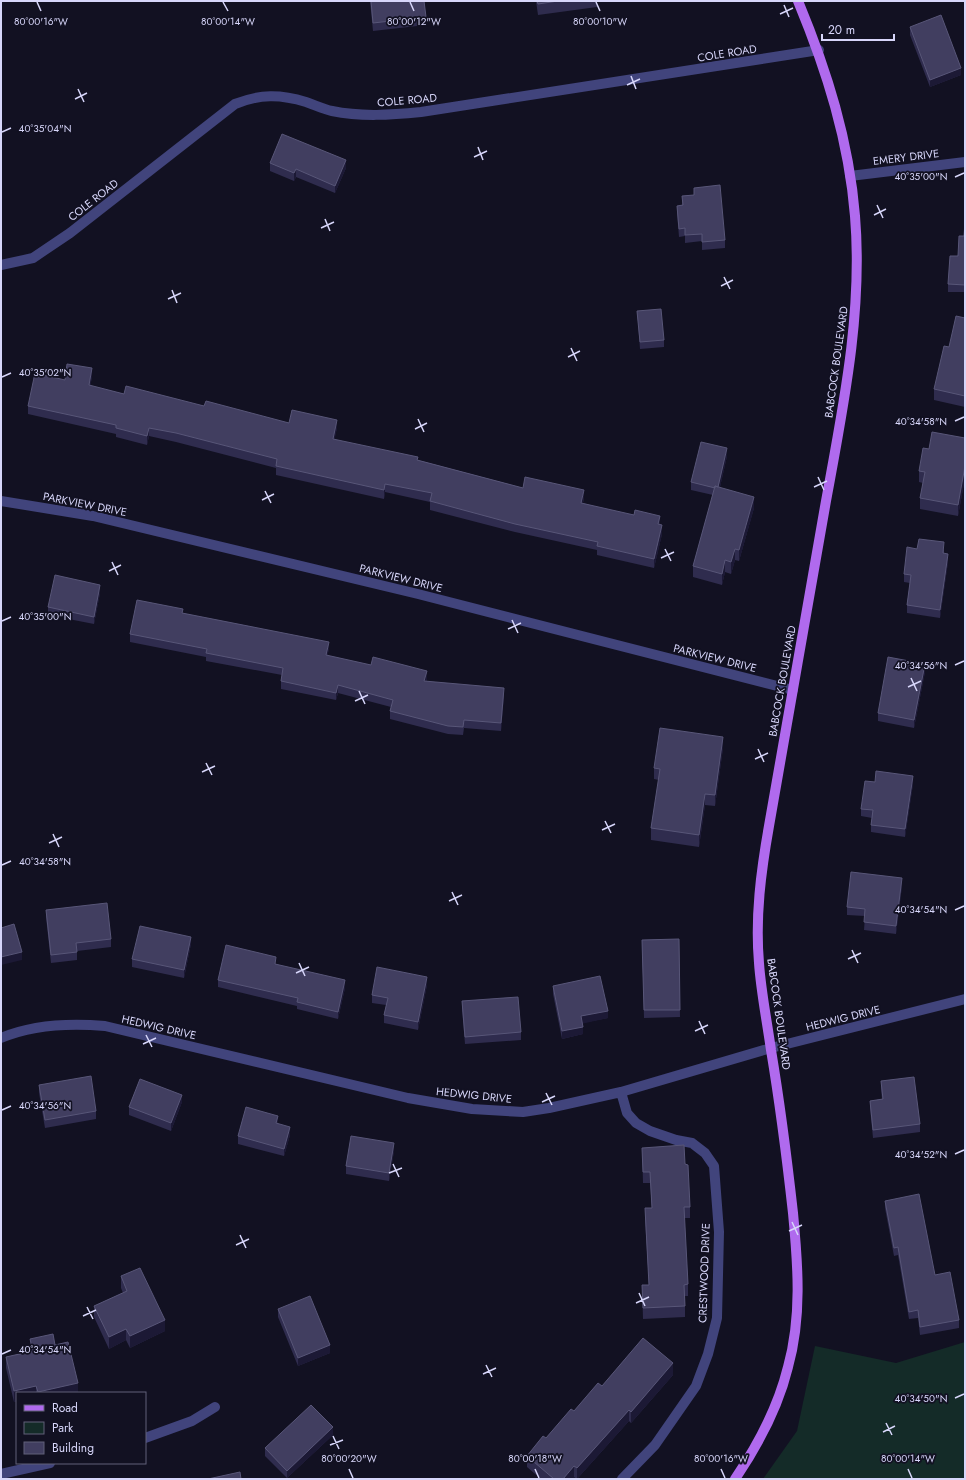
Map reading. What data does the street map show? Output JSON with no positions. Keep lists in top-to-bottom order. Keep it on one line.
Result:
{"streets":{"main road":["BABCOCK BOULEVARD"],"street":["COLE ROAD","EMERY DRIVE","PARKVIEW DRIVE","HEDWIG DRIVE","CRESTWOOD DRIVE"]},"crossings":[["COLE ROAD","BABCOCK BOULEVARD"],["EMERY DRIVE","BABCOCK BOULEVARD"],["BABCOCK BOULEVARD","PARKVIEW DRIVE"],["BABCOCK BOULEVARD","HEDWIG DRIVE"],["HEDWIG DRIVE","CRESTWOOD DRIVE"]],"legend":["Road","Park","Building"],"scale_bar":"20 m","coordinates":["80°00'16\"W","80°00'14\"W","80°00'12\"W","80°00'10\"W","40°35'04\"N","40°35'00\"N","40°35'02\"N","40°34'58\"N","40°34'56\"N","40°34'54\"N","40°34'52\"N","40°34'50\"N","80°00'20\"W","80°00'18\"W"]}
